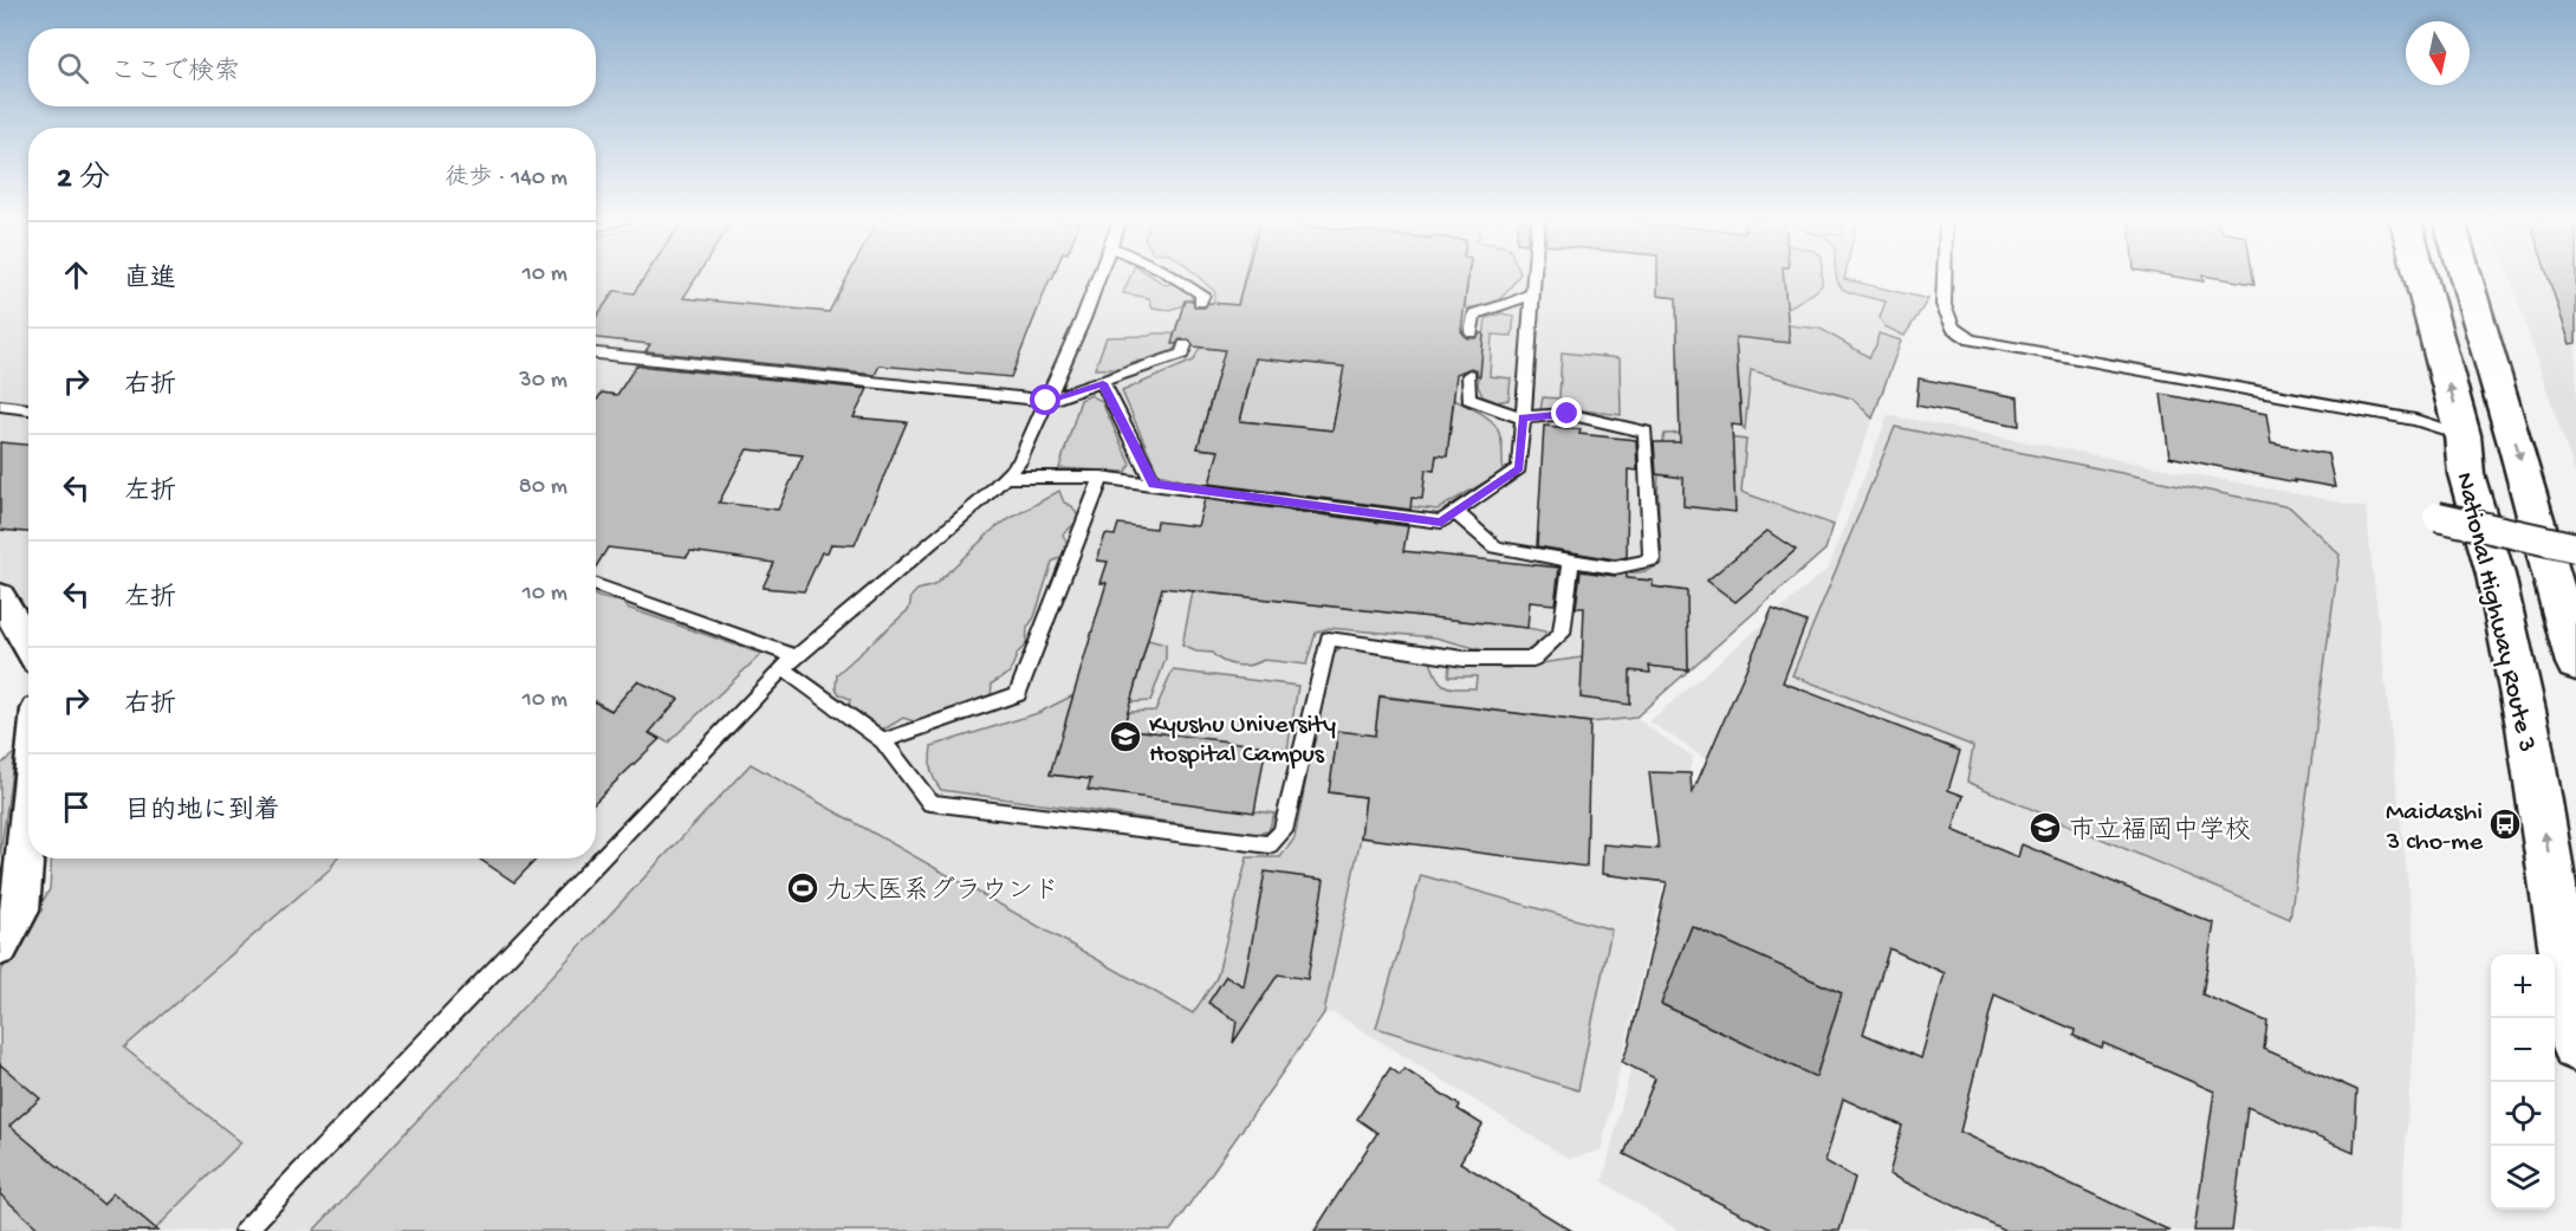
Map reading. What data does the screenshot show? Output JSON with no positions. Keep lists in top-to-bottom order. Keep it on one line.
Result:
{"streets":{"highway":["National Highway Route 3"]},"places":{"school or university":["Kyushu University Hospital Campus","市立福岡中学校"],"bus stop":["Maidashi 3 cho-me"],"sports":["九大医系グラウンド"]},"north":"bottom","page":{"search":"ここで検索","heading":["2 分","徒歩 · 140 m"],"list":[["直進","10 m"],["右折","30 m"],["左折","80 m"],["左折","10 m"],["右折","10 m"],"目的地に到着"],"map_buttons":["+","−"]}}
